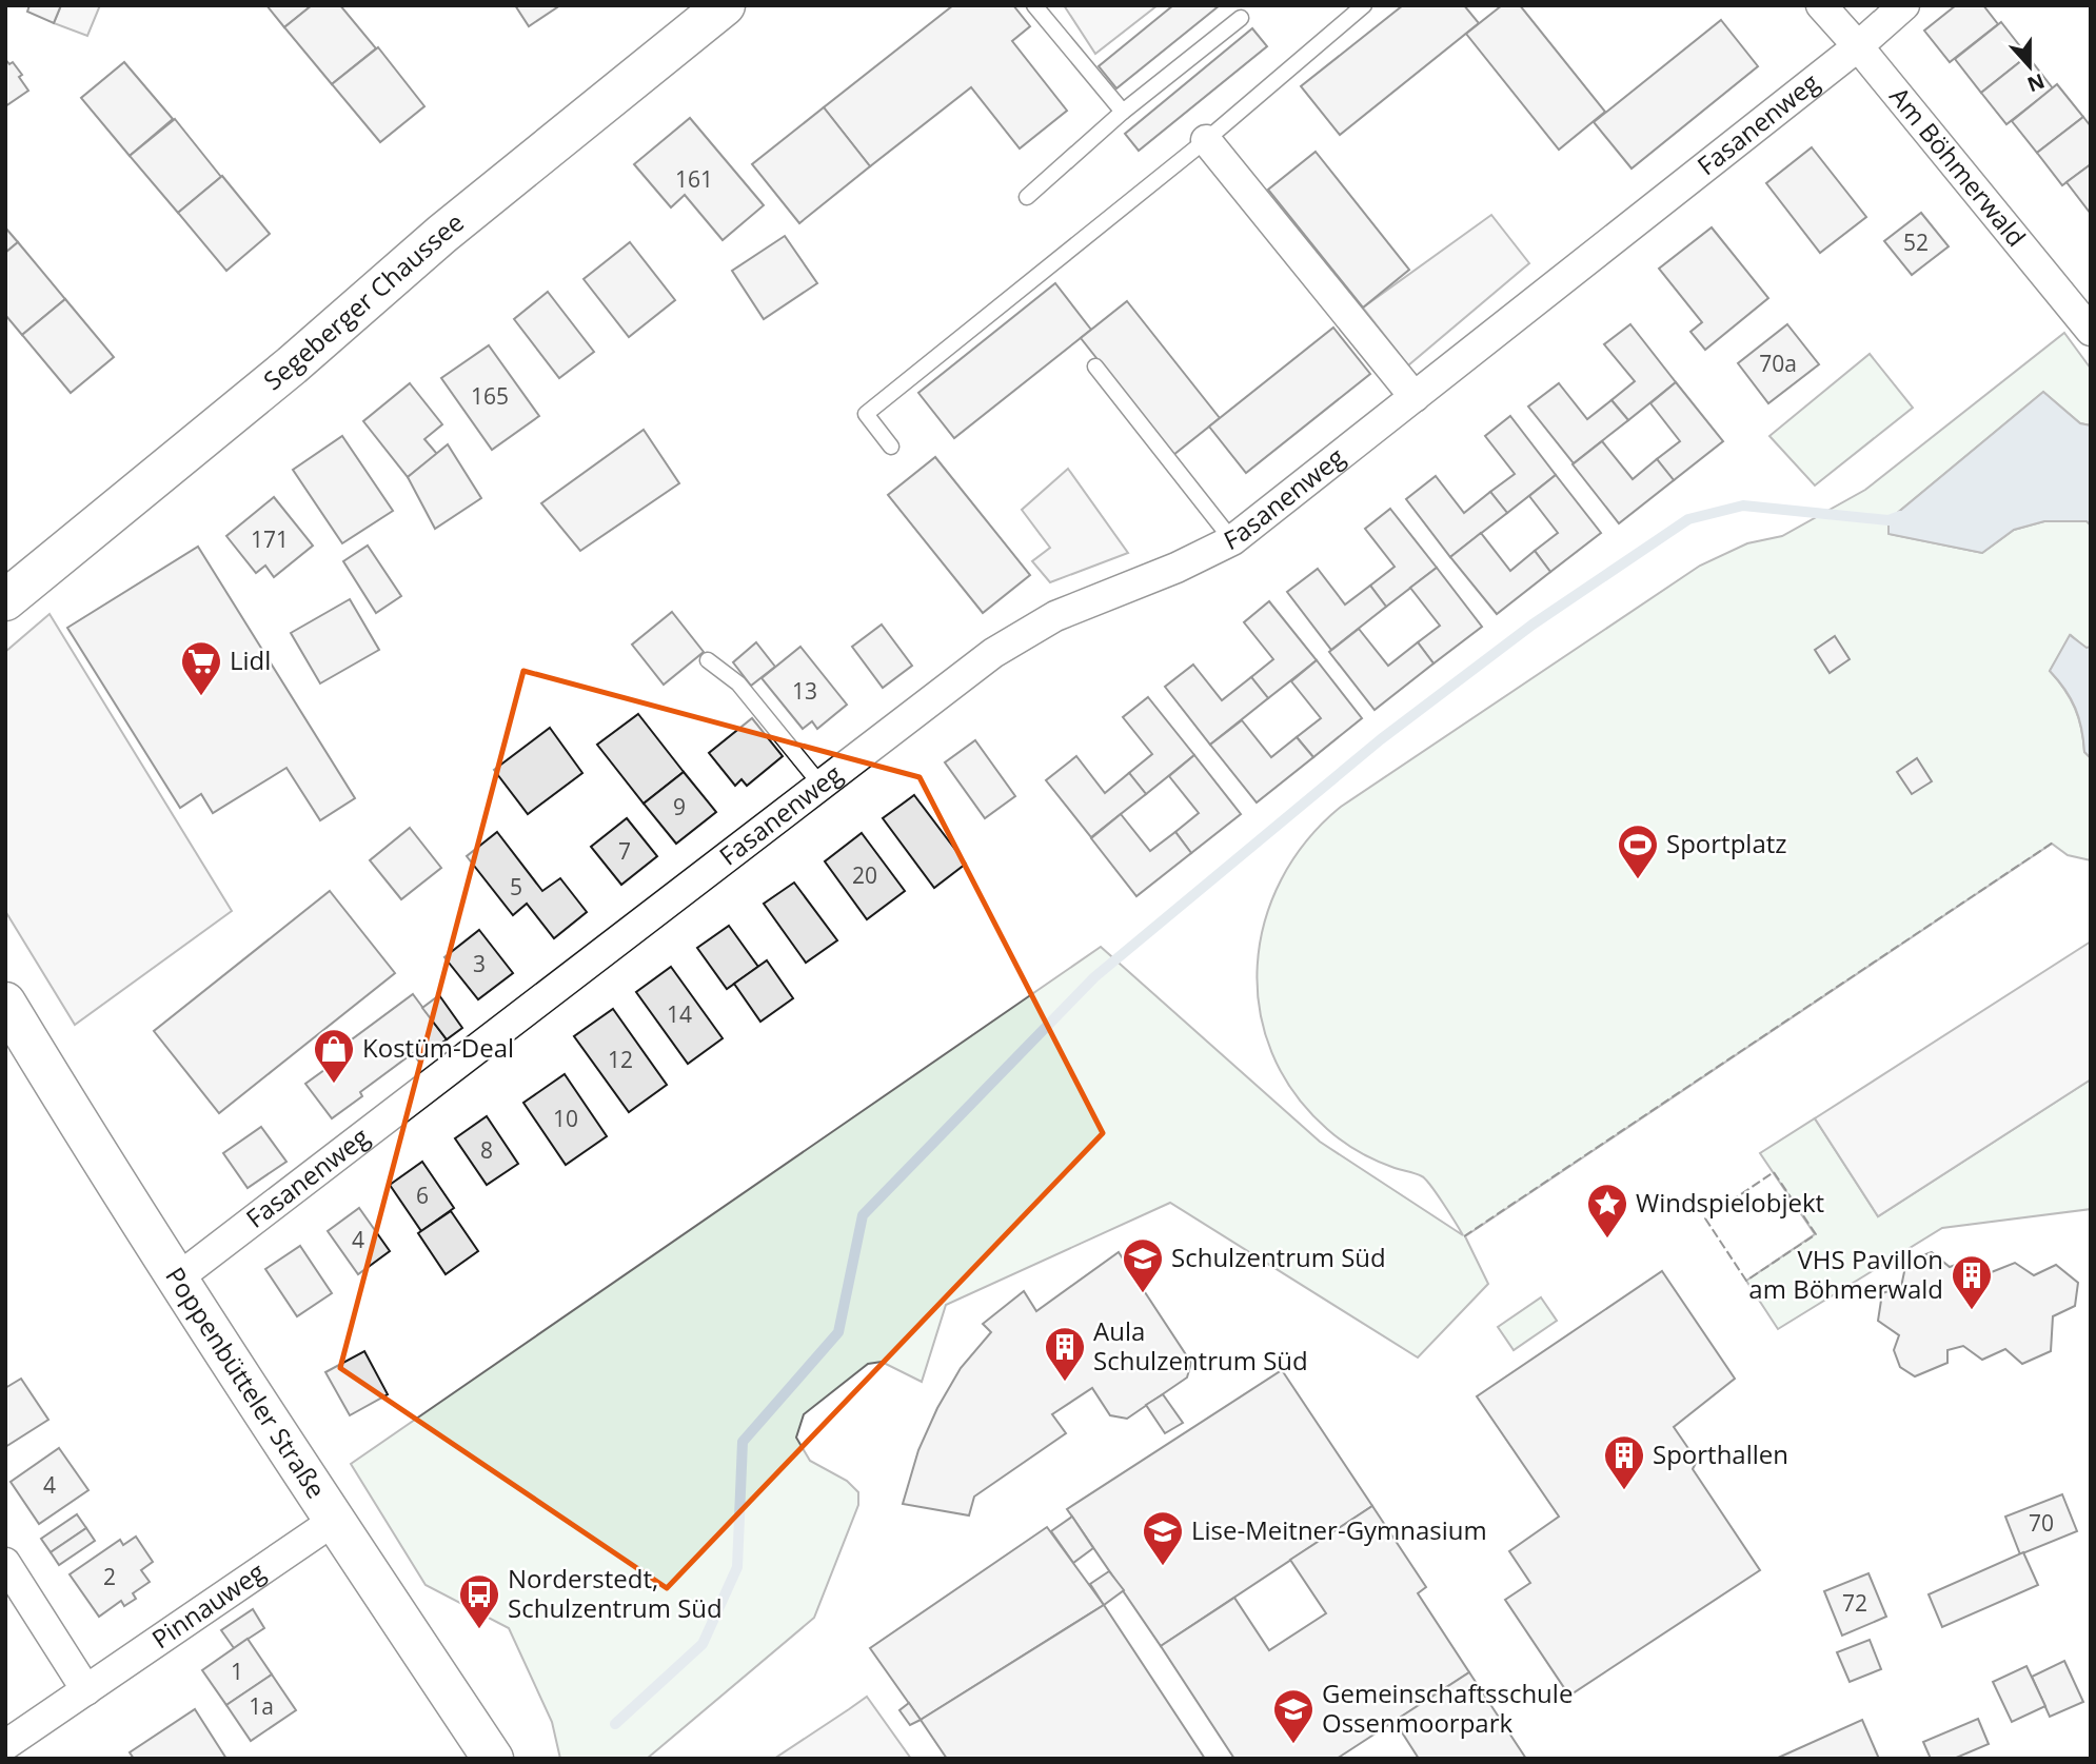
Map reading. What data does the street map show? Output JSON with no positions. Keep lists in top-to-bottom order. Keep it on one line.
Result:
{"streets":{"main road":["Segeberger Chaussee","Poppenbütteler Straße"],"street":["Fasanenweg","Am Böhmerwald","Pinnauweg"]},"crossings":[["Fasanenweg","Am Böhmerwald"],["Fasanenweg","Poppenbütteler Straße"],["Poppenbütteler Straße","Pinnauweg"]],"places":{"supermarket":["Lidl"],"sports":["Sportplatz"],"shop":["Kostüm-Deal"],"place":["Windspielobjekt"],"school or university":["Schulzentrum Süd","Lise-Meitner-Gymnasium","Gemeinschaftsschule Ossenmoorpark"],"building":["VHS Pavillon am Böhmerwald","Aula Schulzentrum Süd","Sporthallen"],"bus stop":["Norderstedt, Schulzentrum Süd"]},"house_numbers":["161","52","70a","165","171","13","9","7","20","5","3","14","12","10","8","6","4","4","70","2","72","1","1a"],"north":"bottom"}
